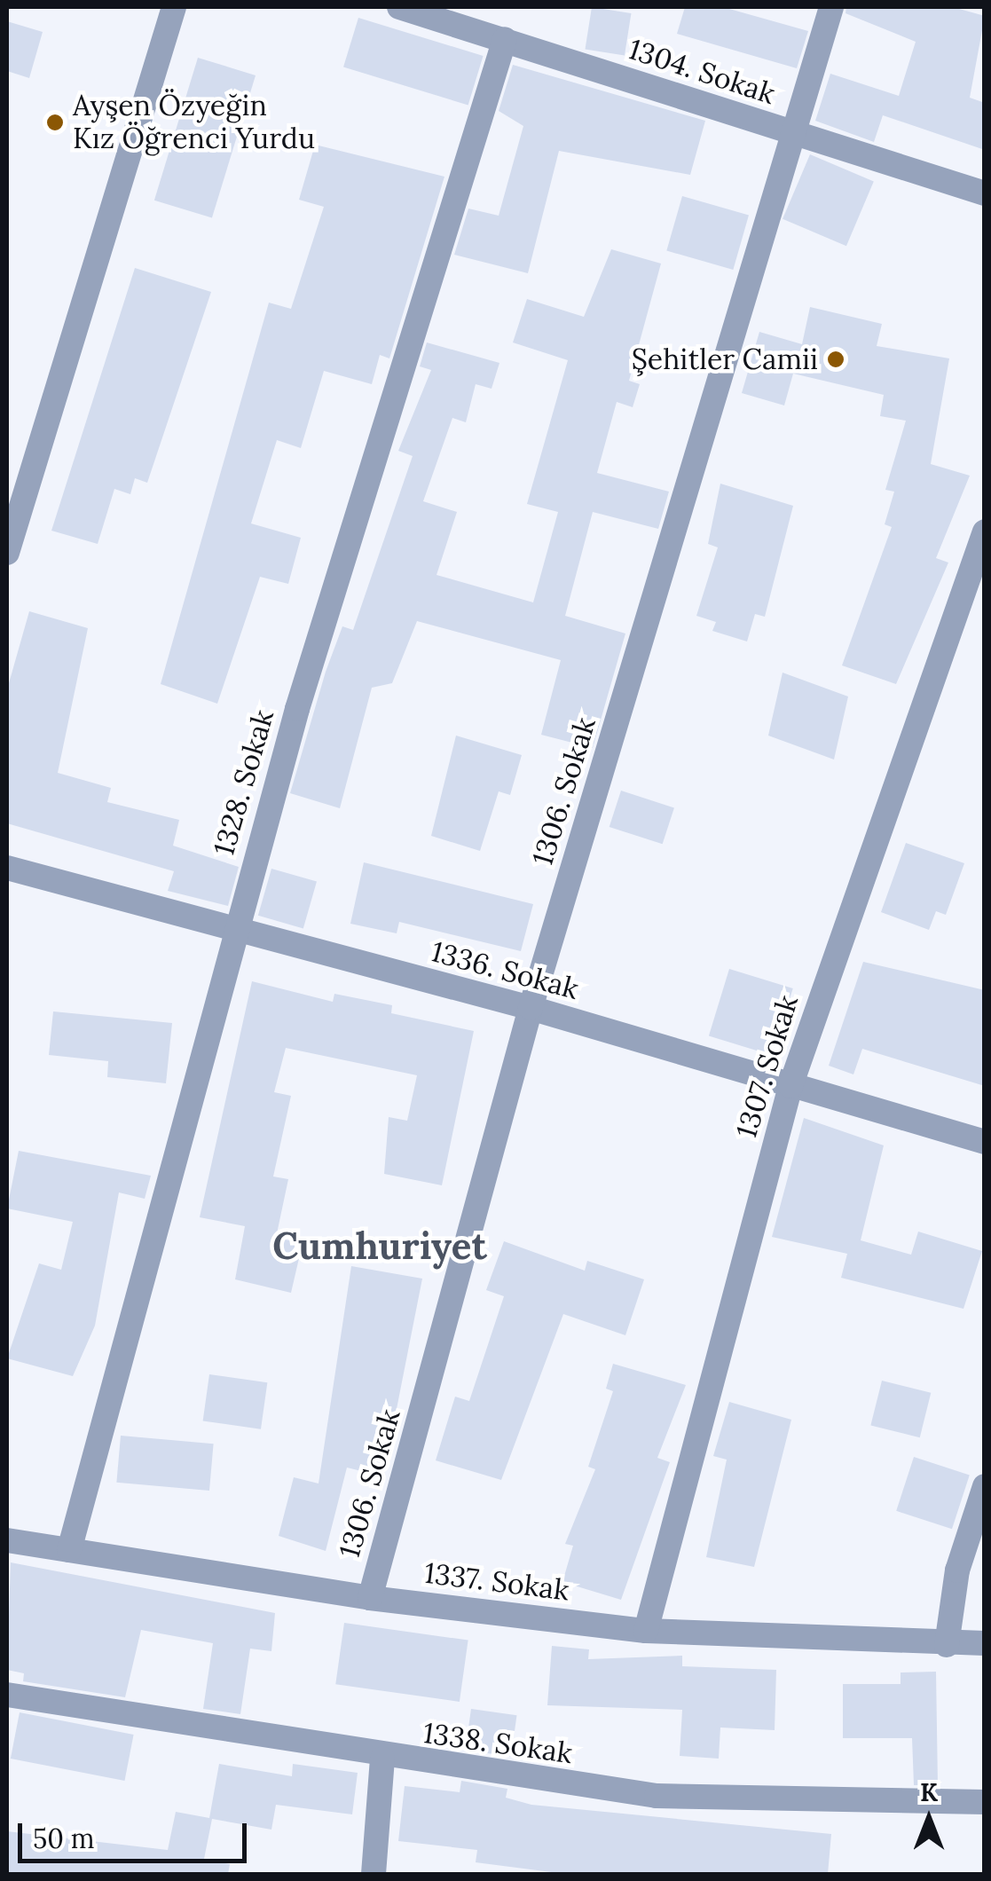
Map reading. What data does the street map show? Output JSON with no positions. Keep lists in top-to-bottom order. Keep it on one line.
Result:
{"streets":{"street":["1304. Sokak","1328. Sokak","1306. Sokak","1336. Sokak","1307. Sokak","1337. Sokak","1338. Sokak"]},"crossings":[["1304. Sokak","1328. Sokak"],["1304. Sokak","1306. Sokak"],["1328. Sokak","1336. Sokak"],["1328. Sokak","1337. Sokak"],["1306. Sokak","1336. Sokak"],["1306. Sokak","1337. Sokak"],["1336. Sokak","1307. Sokak"],["1307. Sokak","1337. Sokak"]],"districts":["Cumhuriyet"],"places":["Ayşen Özyeğin Kız Öğrenci Yurdu","Şehitler Camii"],"scale_bar":"50 m","north":"top"}
